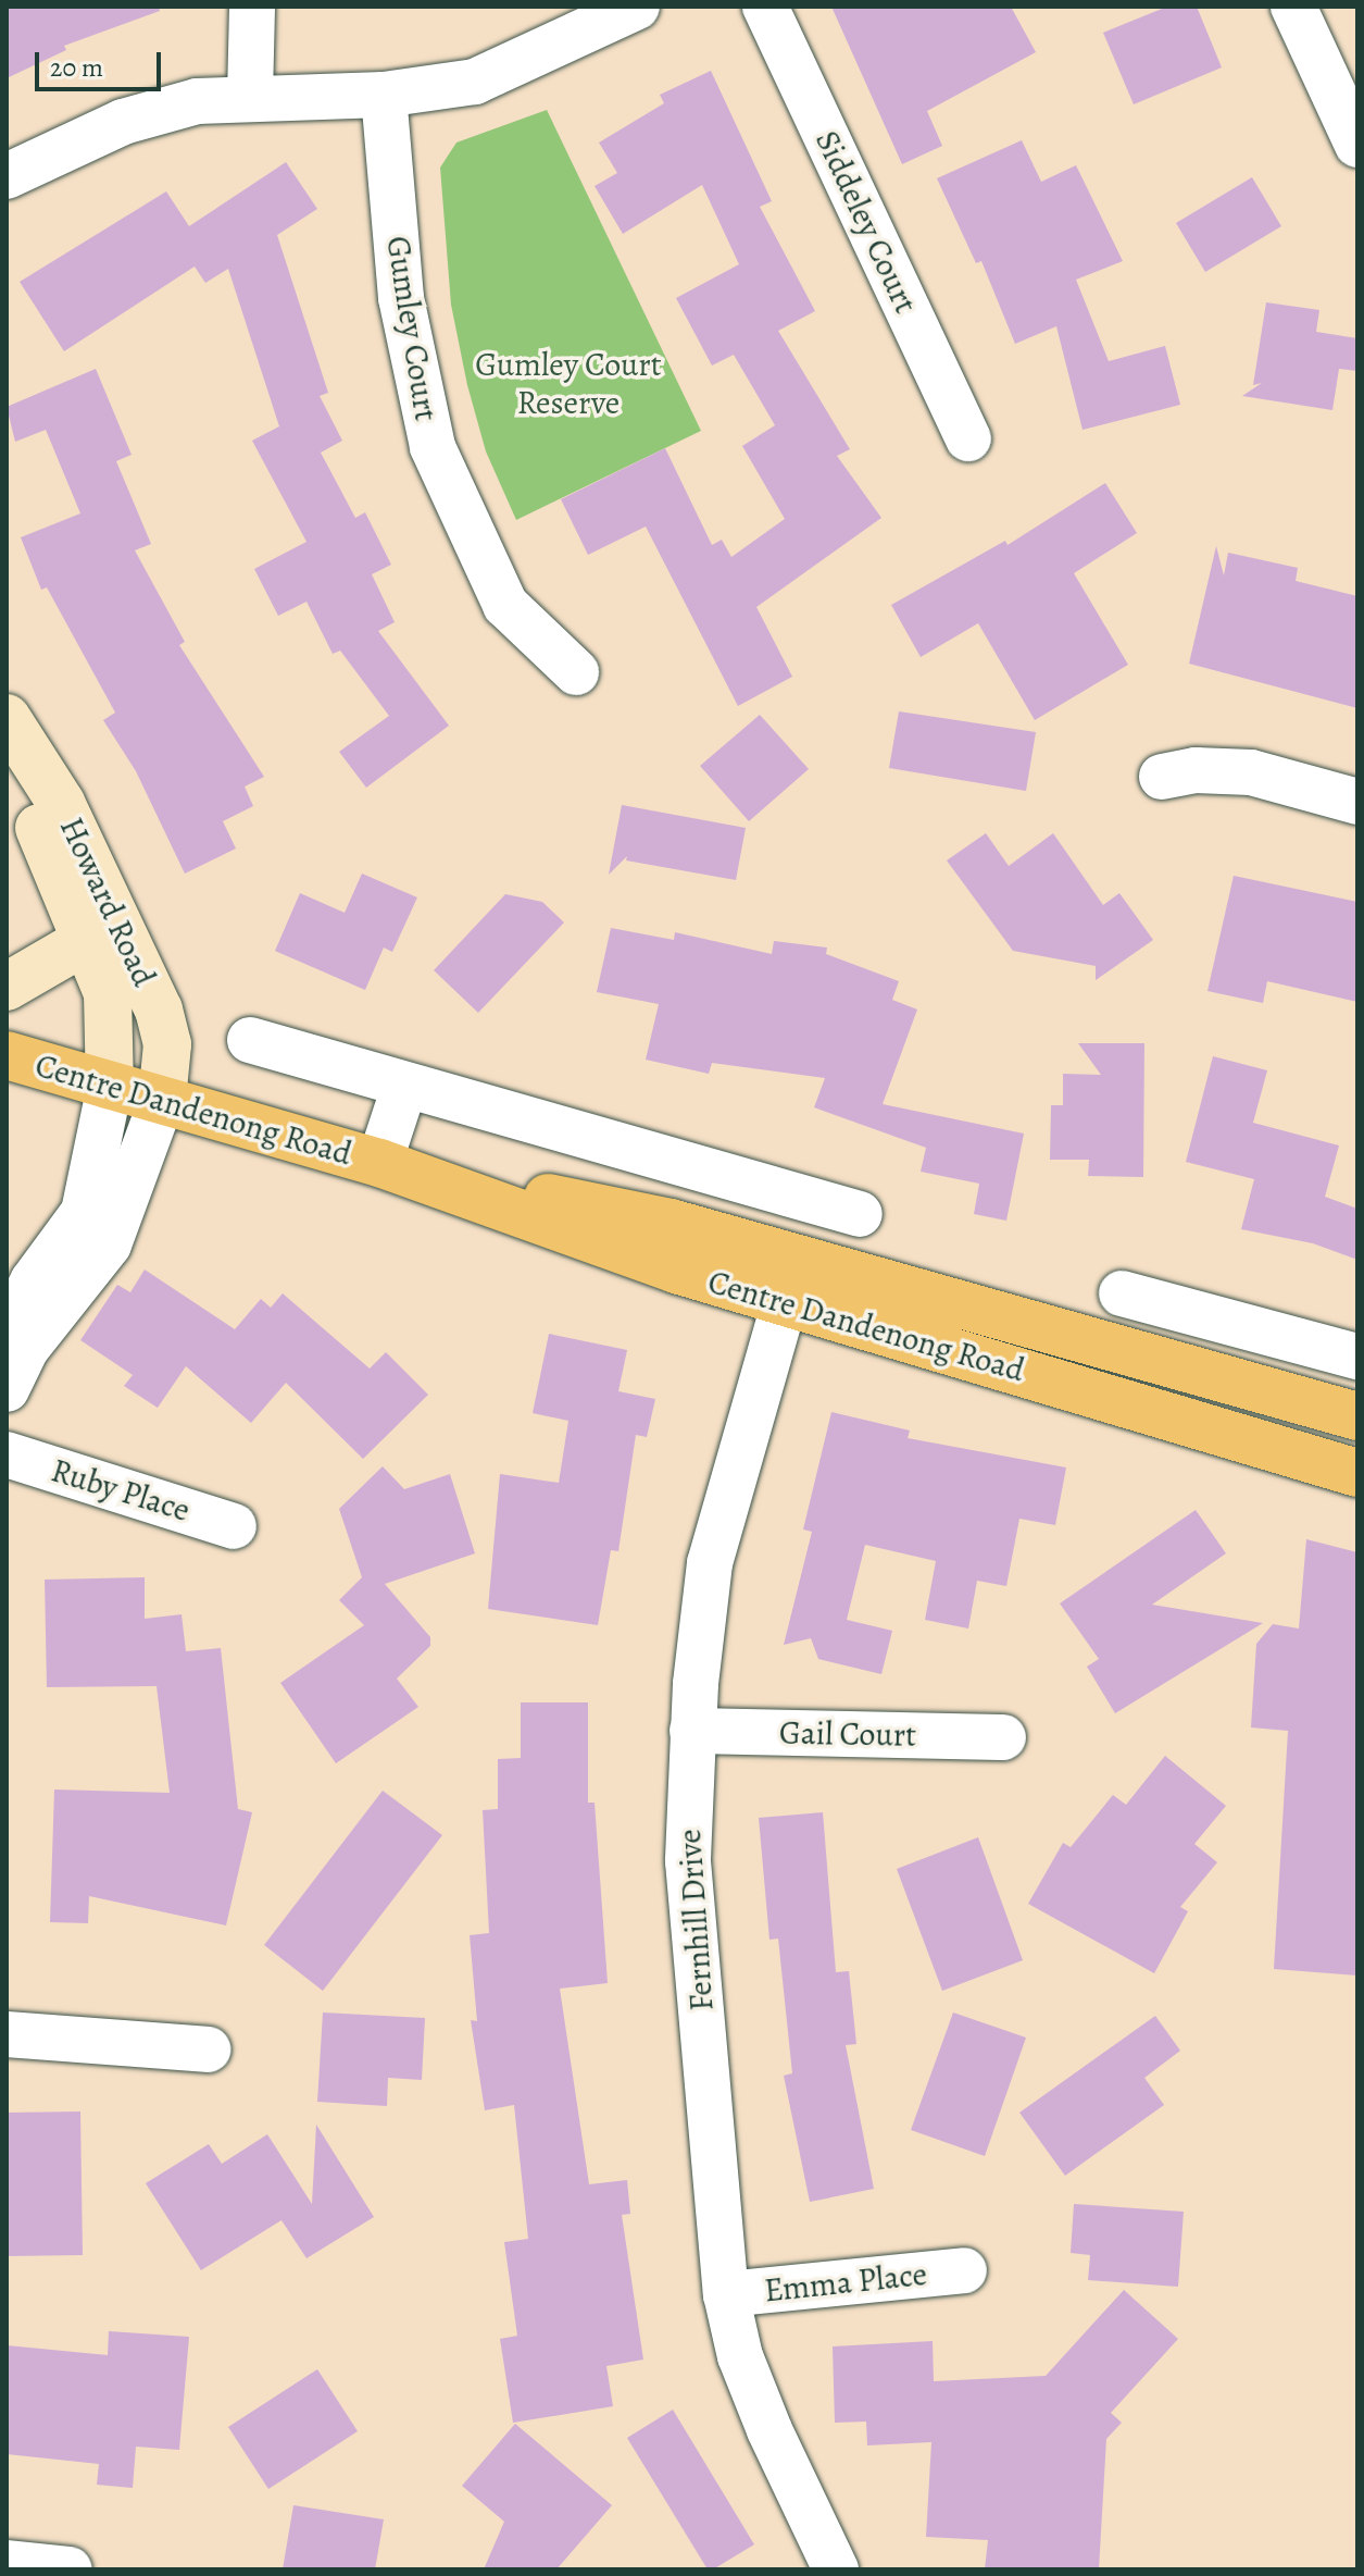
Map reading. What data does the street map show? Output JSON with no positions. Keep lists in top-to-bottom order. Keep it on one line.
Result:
{"streets":{"main road":["Howard Road","Centre Dandenong Road"],"street":["Siddeley Court","Gumley Court","Ruby Place","Gail Court","Fernhill Drive","Emma Place"]},"crossings":[["Howard Road","Centre Dandenong Road"],["Centre Dandenong Road","Fernhill Drive"],["Gail Court","Fernhill Drive"],["Fernhill Drive","Emma Place"]],"parks":["Gumley Court Reserve"],"scale_bar":"20 m"}
